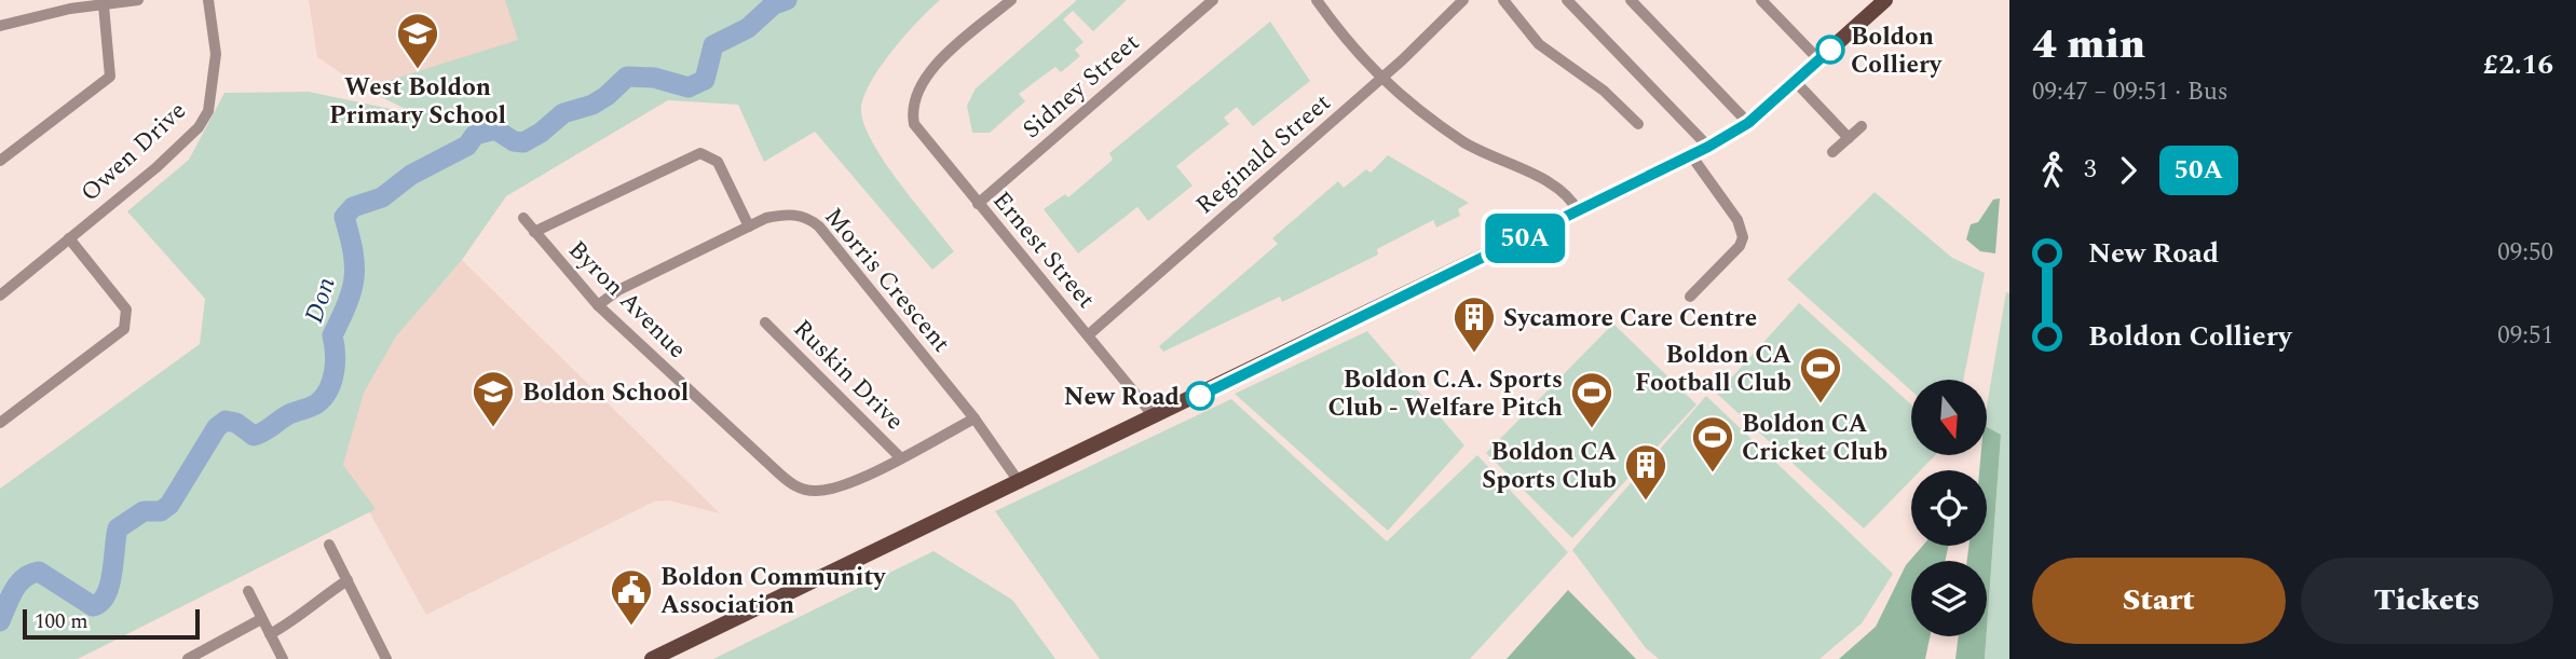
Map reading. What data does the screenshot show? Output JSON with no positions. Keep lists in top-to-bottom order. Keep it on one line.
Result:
{"streets":{"street":["Sidney Street","Owen Drive","Reginald Street","Ernest Street","Morris Crescent","Byron Avenue","Ruskin Drive"]},"crossings":[["Sidney Street","Ernest Street"],["Reginald Street","Ernest Street"],["Morris Crescent","Byron Avenue"],["Byron Avenue","Ruskin Drive"]],"water":["Don"],"places":{"other":["Boldon Colliery","New Road"],"school or university":["West Boldon Primary School","Boldon School"],"building":["Sycamore Care Centre","Boldon CA Sports Club"],"sports":["Boldon CA Football Club","Boldon C.A. Sports Club - Welfare Pitch","Boldon CA Cricket Club"],"public building":["Boldon Community Association"]},"lines":["bus line 50A"],"scale_bar":"100 m","north":"bottom","page":{"on_map":"50A","heading":["4 min","09:47 – 09:51 · Bus","£2.16"],"legs":["3","50A"],"list":[{"name":"New Road","value":"09:50"},{"name":"Boldon Colliery","value":"09:51"}],"buttons":["Start","Tickets"],"scale":"100 m"}}
